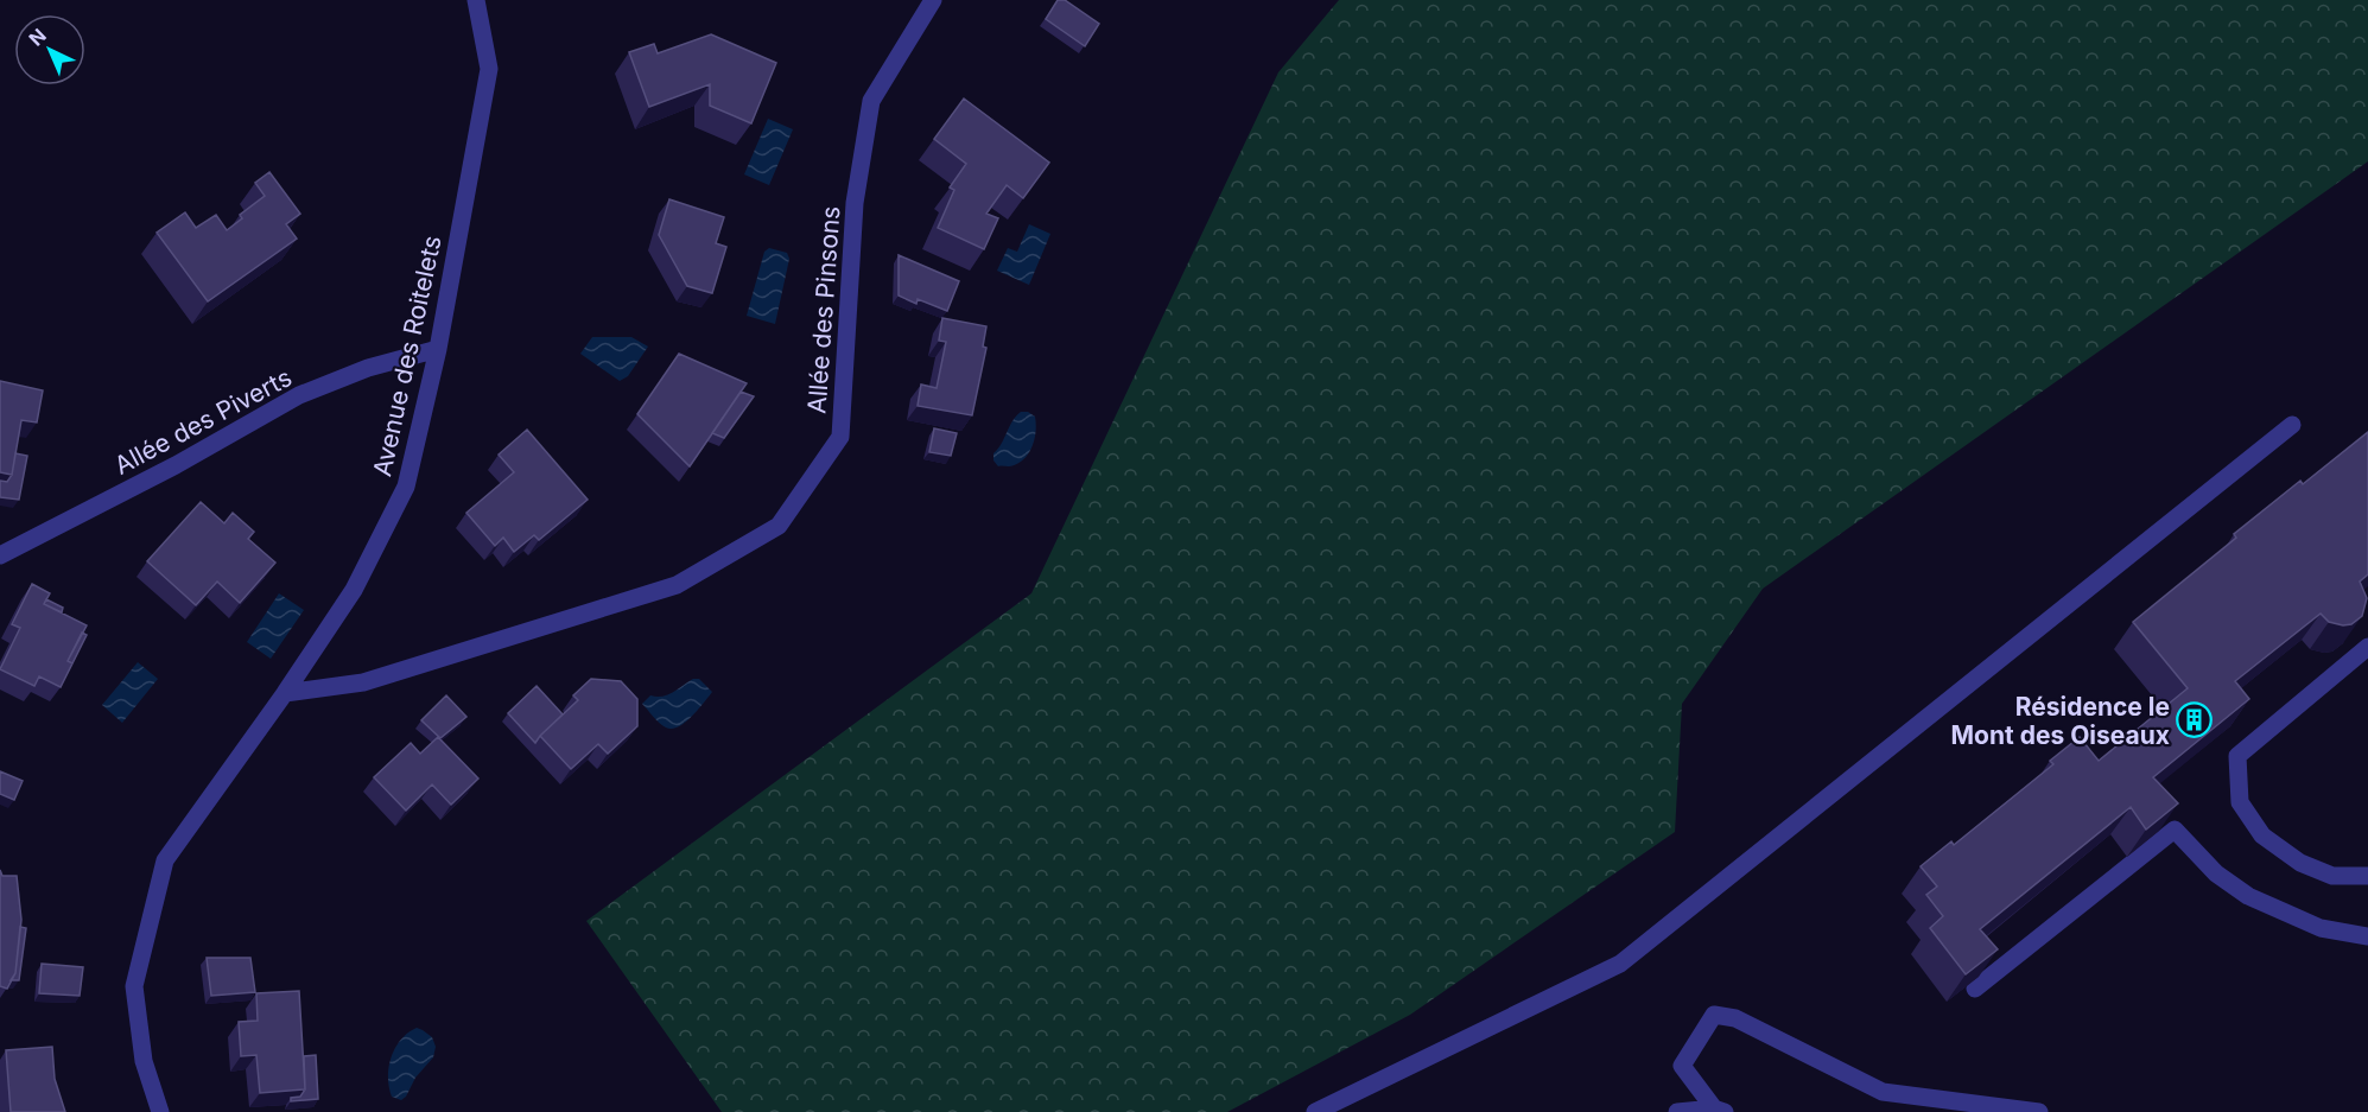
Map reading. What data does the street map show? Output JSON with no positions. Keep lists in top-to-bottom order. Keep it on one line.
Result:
{"streets":{"street":["Allée des Pinsons","Avenue des Roitelets","Allée des Piverts"]},"crossings":[["Allée des Pinsons","Avenue des Roitelets"],["Avenue des Roitelets","Allée des Piverts"]],"places":{"building":["Résidence le Mont des Oiseaux"]},"north":"top left"}
